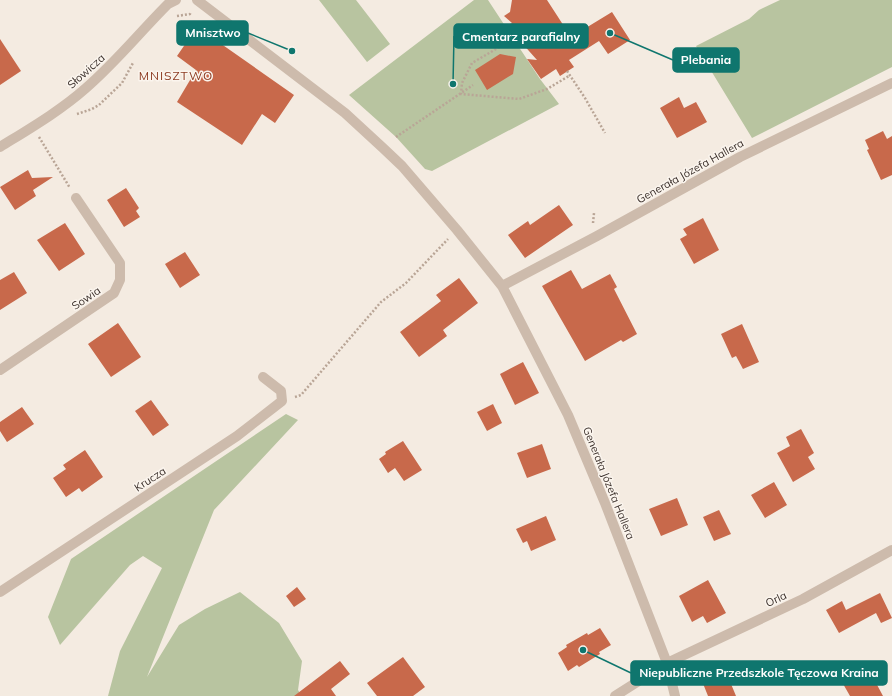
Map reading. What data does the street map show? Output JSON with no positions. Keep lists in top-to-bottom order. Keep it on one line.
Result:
{"streets":{"street":["Słowicza","Generała Józefa Hallera","Sowia","Krucza","Orla"]},"crossings":[["Generała Józefa Hallera","Orla"]],"districts":["MNISZTWO"],"places":["Plebania","Mnisztwo","Cmentarz parafialny","Niepubliczne Przedszkole Tęczowa Kraina"]}
